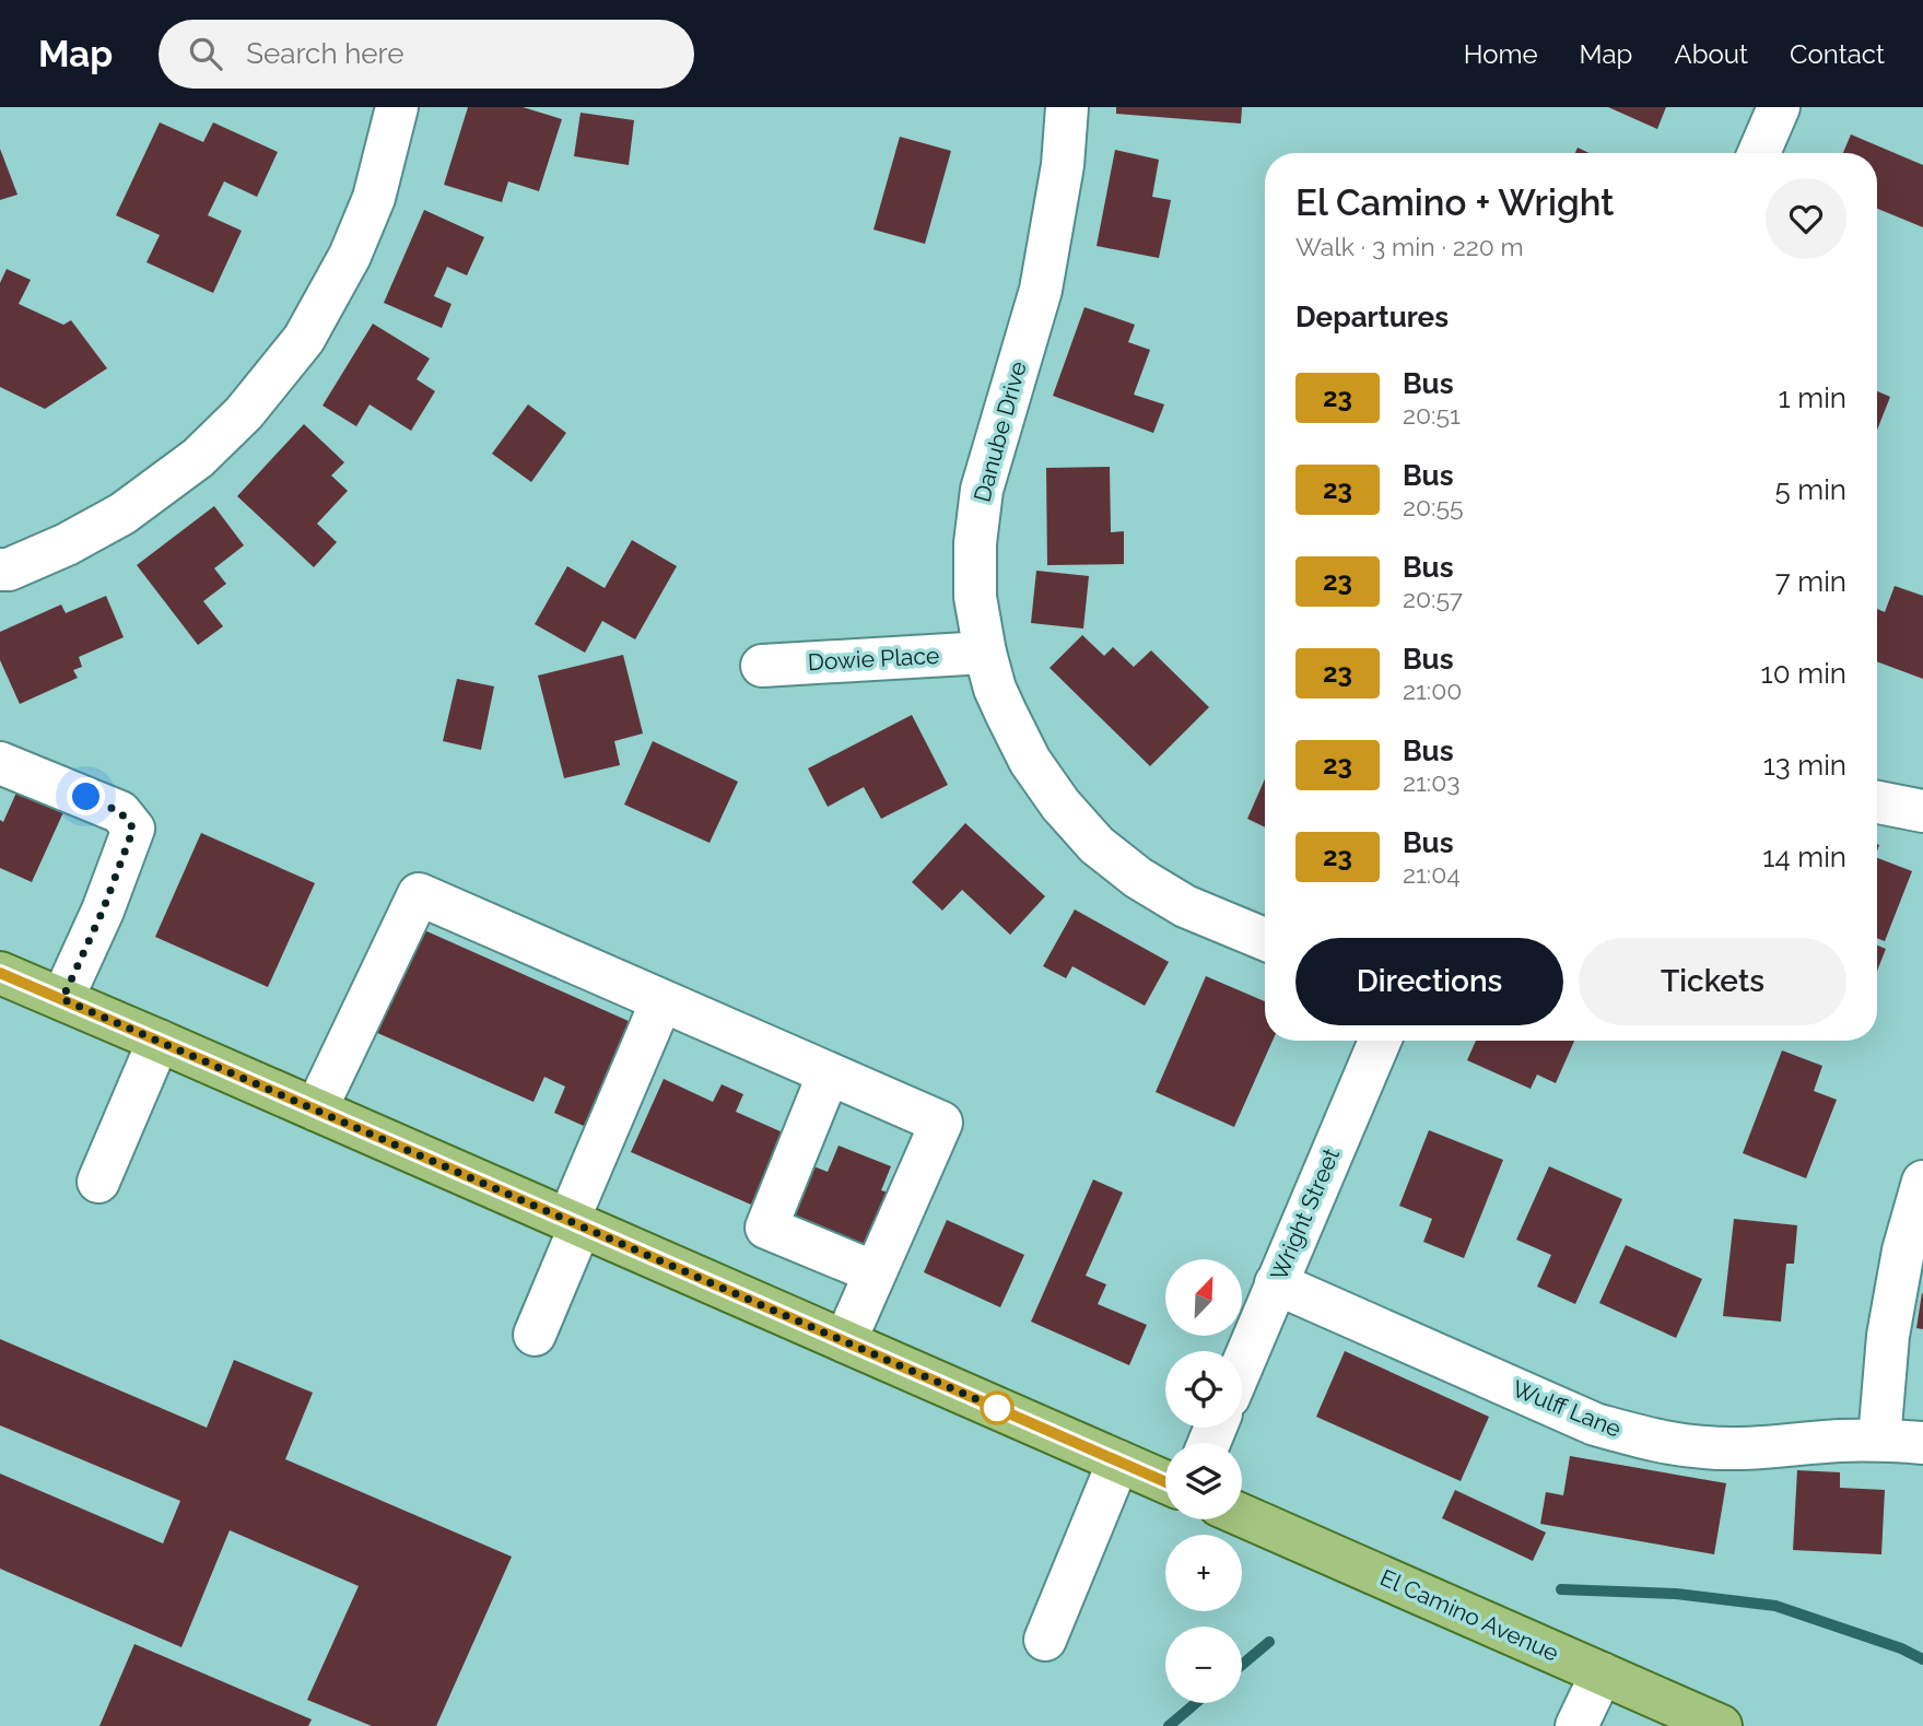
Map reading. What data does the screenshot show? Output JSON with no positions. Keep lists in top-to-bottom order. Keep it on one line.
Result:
{"streets":{"main road":["El Camino Avenue"],"street":["Danube Drive","Dowie Place","Wright Street","Wulff Lane"]},"crossings":[["Danube Drive","Dowie Place"],["Wright Street","Wulff Lane"]],"lines":["bus line 23"],"north":"top right","page":{"header":"Map","search":"Search here","nav":["Home","Map","About","Contact"],"heading":[["El Camino + Wright","Walk · 3 min · 220 m"],"Departures"],"list":[{"mark":"23","name":"Bus","note":"20:51","value":"1 min"},{"mark":"23","name":"Bus","note":"20:55","value":"5 min"},{"mark":"23","name":"Bus","note":"20:57","value":"7 min"},{"mark":"23","name":"Bus","note":"21:00","value":"10 min"},{"mark":"23","name":"Bus","note":"21:03","value":"13 min"},{"mark":"23","name":"Bus","note":"21:04","value":"14 min"}],"buttons":["Directions","Tickets"],"map_buttons":["+","−"]}}
